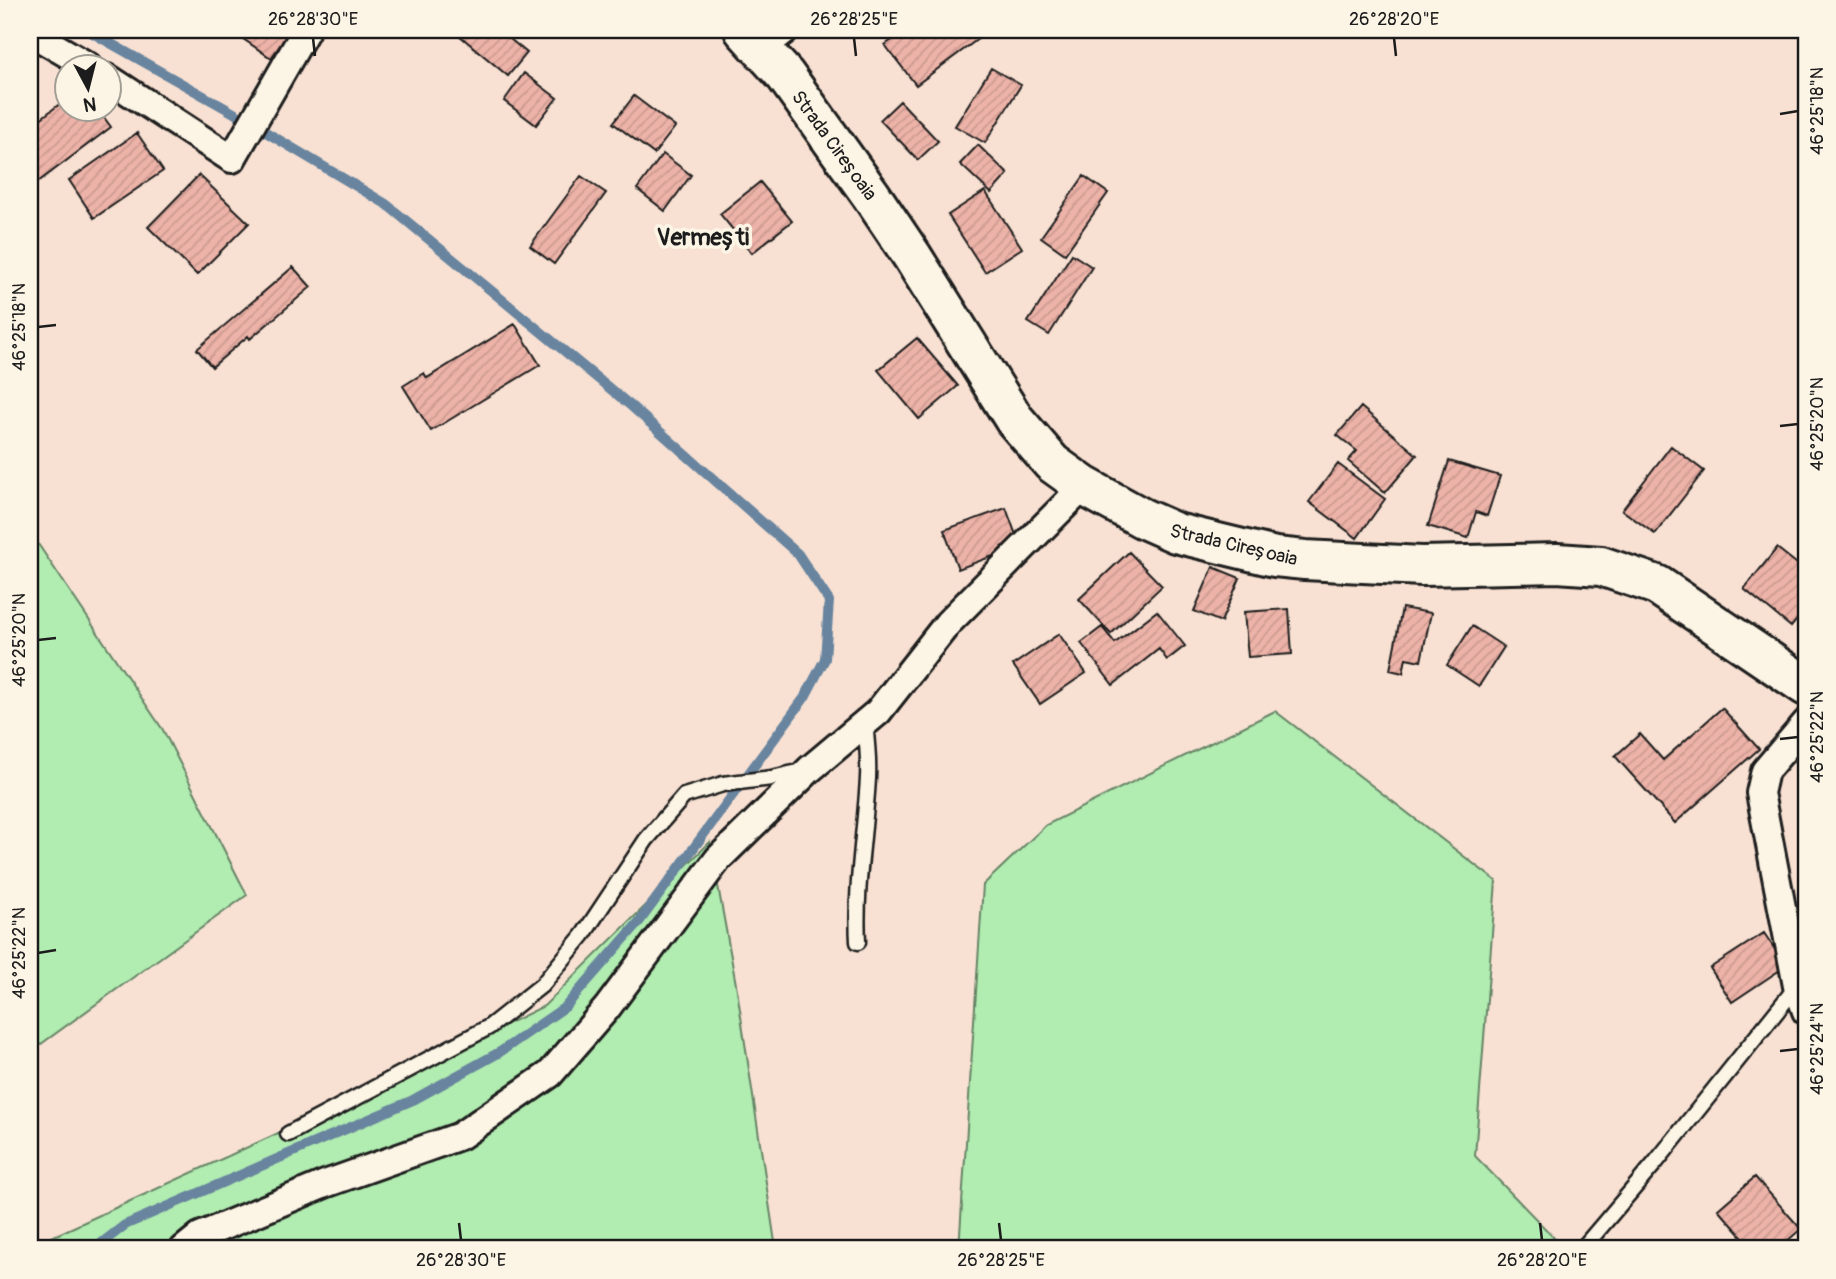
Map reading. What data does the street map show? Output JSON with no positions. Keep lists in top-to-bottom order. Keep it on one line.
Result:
{"streets":{"street":["Strada Cireșoaia"]},"districts":["Vermești"],"north":"bottom","coordinates":["26°28'30\"E","26°28'25\"E","26°28'20\"E","46°25'18\"N","46°25'20\"N","46°25'22\"N","46°25'24\"N"]}
